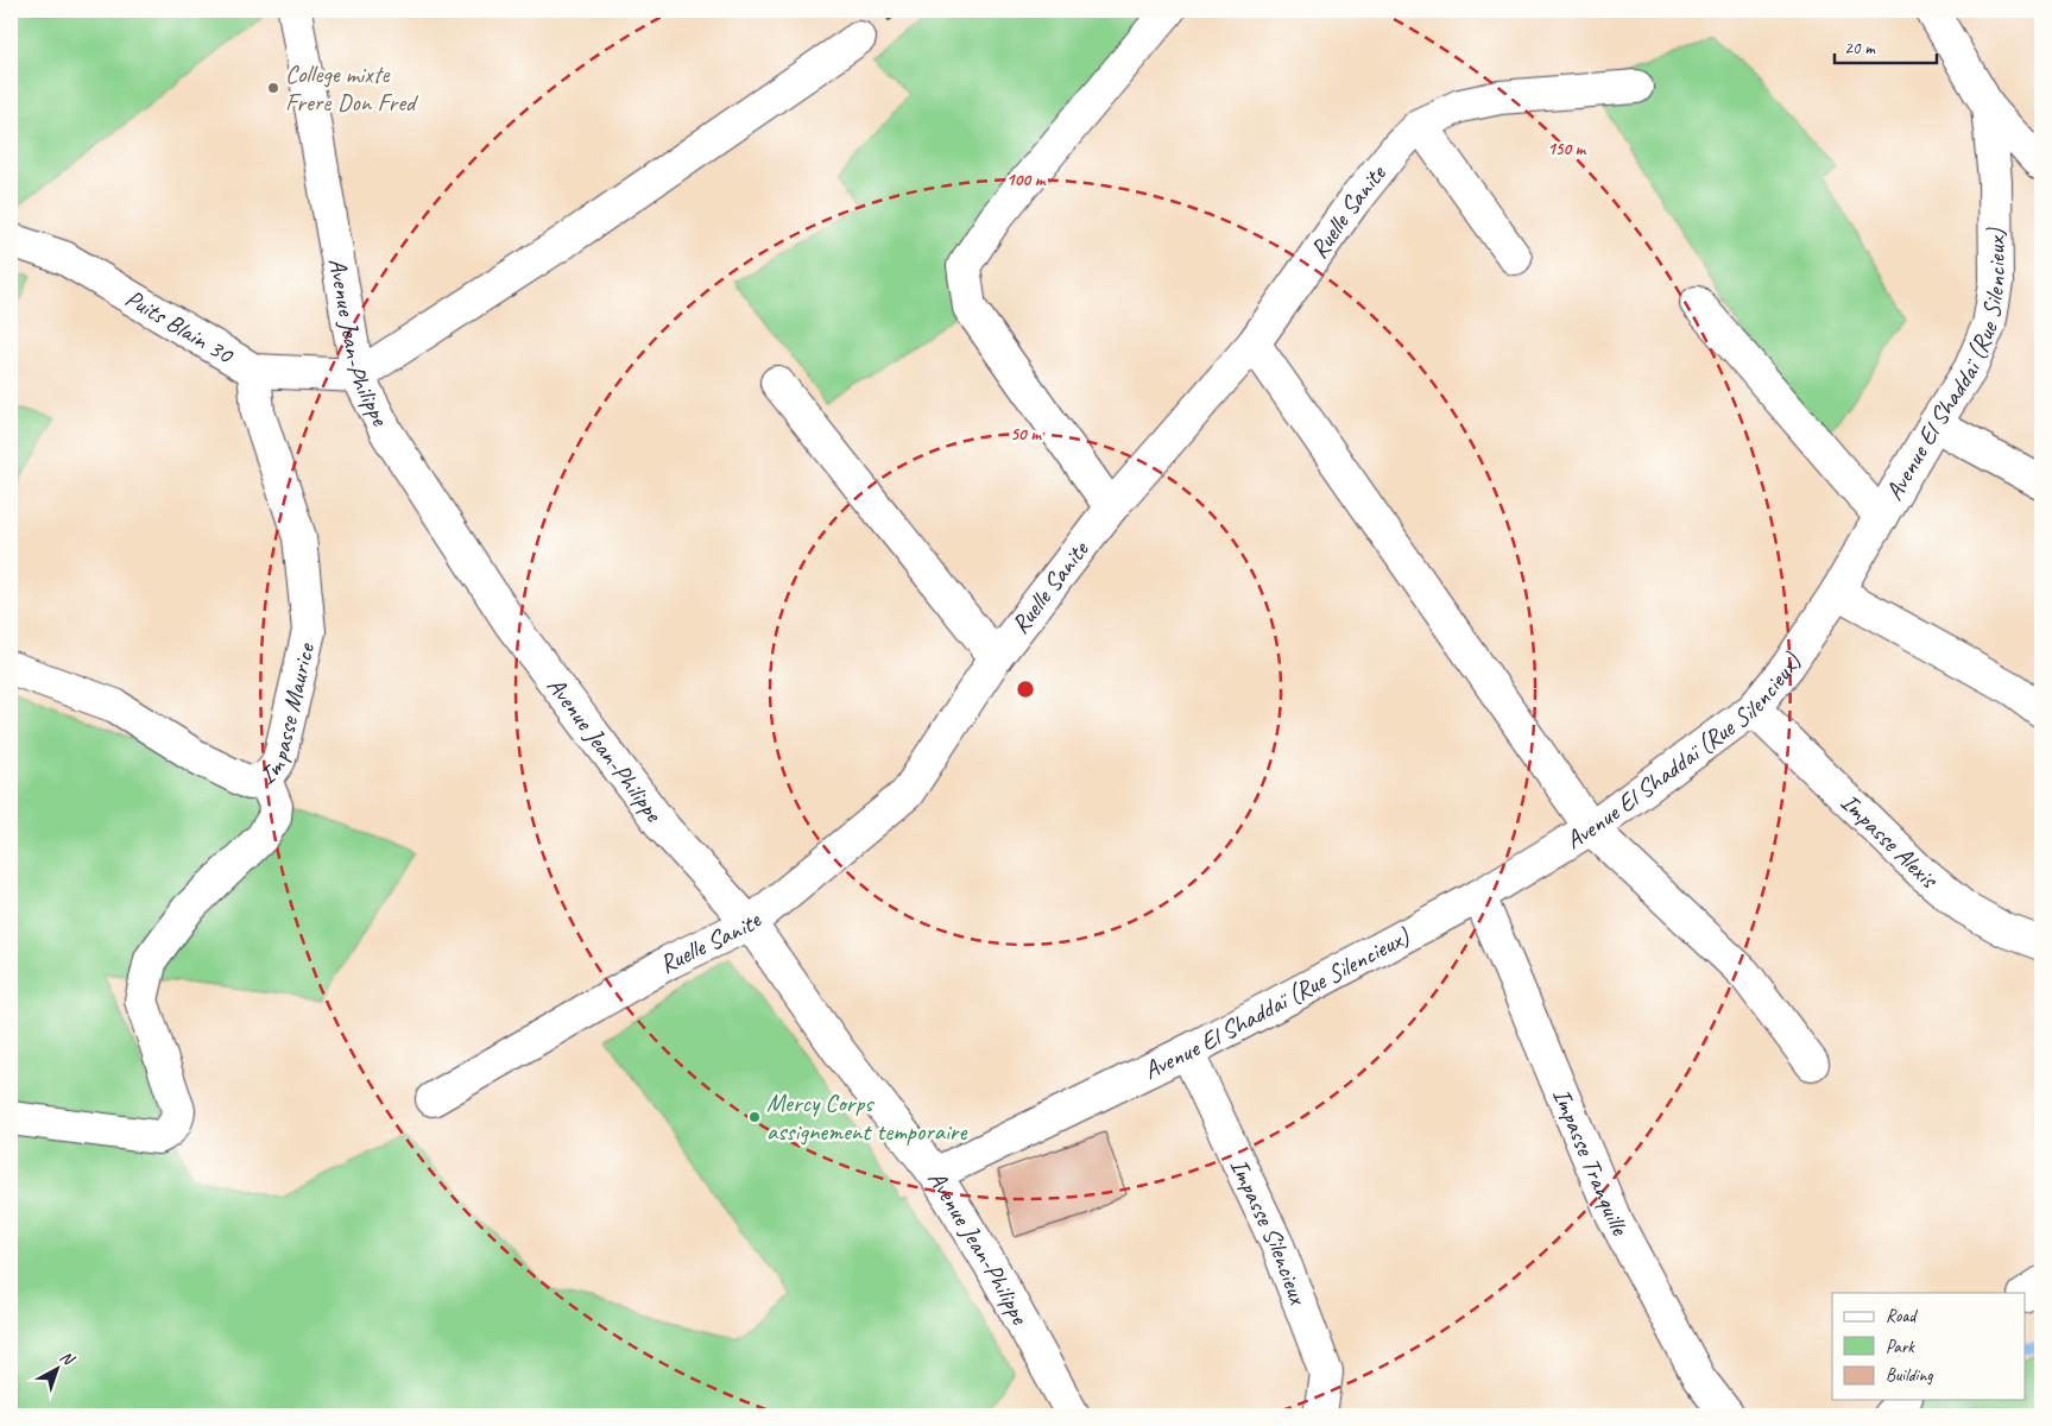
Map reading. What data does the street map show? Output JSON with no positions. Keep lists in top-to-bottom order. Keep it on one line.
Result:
{"streets":{"street":["Ruelle Sanite","Puits Blain 30","Avenue Jean-Philippe","Avenue El Shaddaï (Rue Silencieux)","Impasse Maurice","Impasse Alexis","Impasse Tranquille","Impasse Silencieux"]},"crossings":[["Ruelle Sanite","Avenue Jean-Philippe"],["Puits Blain 30","Avenue Jean-Philippe"],["Puits Blain 30","Impasse Maurice"],["Avenue Jean-Philippe","Avenue El Shaddaï (Rue Silencieux)"],["Avenue El Shaddaï (Rue Silencieux)","Impasse Alexis"],["Avenue El Shaddaï (Rue Silencieux)","Impasse Tranquille"],["Avenue El Shaddaï (Rue Silencieux)","Impasse Silencieux"]],"places":["College mixte Frere Don Fred","Mercy Corps assignement temporaire"],"legend":["Road","Park","Building"],"scale_bar":"20 m","north":"top right","rings":["150 m","100 m","50 m"]}
